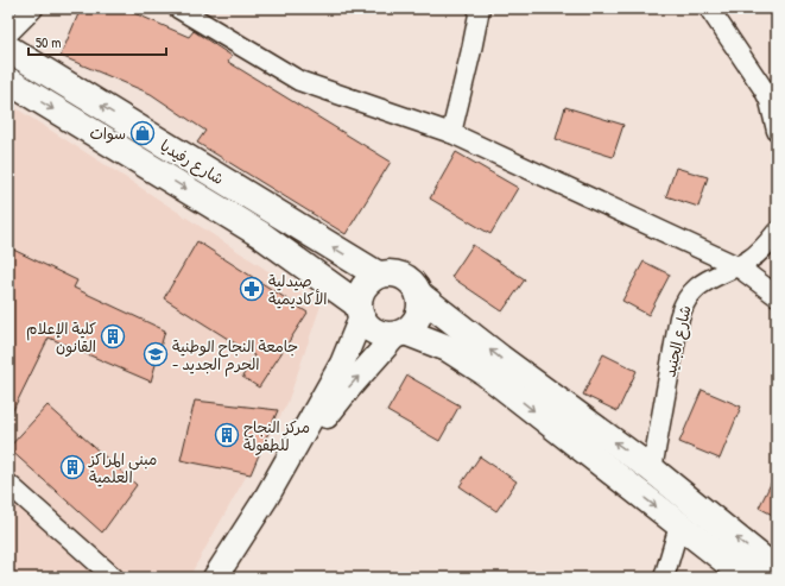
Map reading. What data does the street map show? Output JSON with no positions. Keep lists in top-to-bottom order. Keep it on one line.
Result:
{"streets":{"main road":["شارع رفيديا"],"street":["شارع الجنيد"]},"places":{"shop":["سوات"],"pharmacy":["صيدلية الأكاديمية"],"building":["كلية الإعلام القانون","مركز النجاح للطفولة","مبنى المراكز العلمية"],"school or university":["جامعة النجاح الوطنية - الحرم الجديد"]},"scale_bar":"50 m"}
